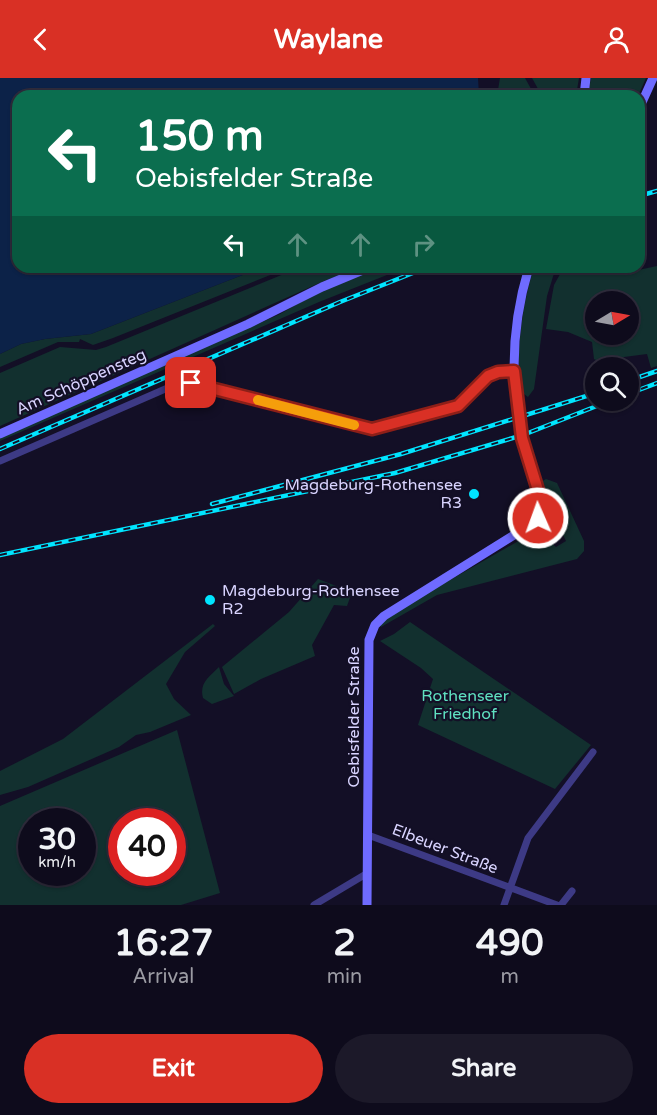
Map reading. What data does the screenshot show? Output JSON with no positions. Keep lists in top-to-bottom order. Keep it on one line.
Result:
{"streets":{"street":["Am Schöppensteg","Oebisfelder Straße","Elbeuer Straße"]},"crossings":[["Oebisfelder Straße","Elbeuer Straße"]],"parks":["Rothenseer Friedhof"],"places":["Magdeburg-Rothensee R3","Magdeburg-Rothensee R2"],"north":"right","page":{"header":"Waylane","turn":["150 m","Oebisfelder Straße"],"speed":"30 km/h","limit":"40","eta":["16:27","Arrival","2","min","490","m"],"buttons":["Exit","Share"]}}
